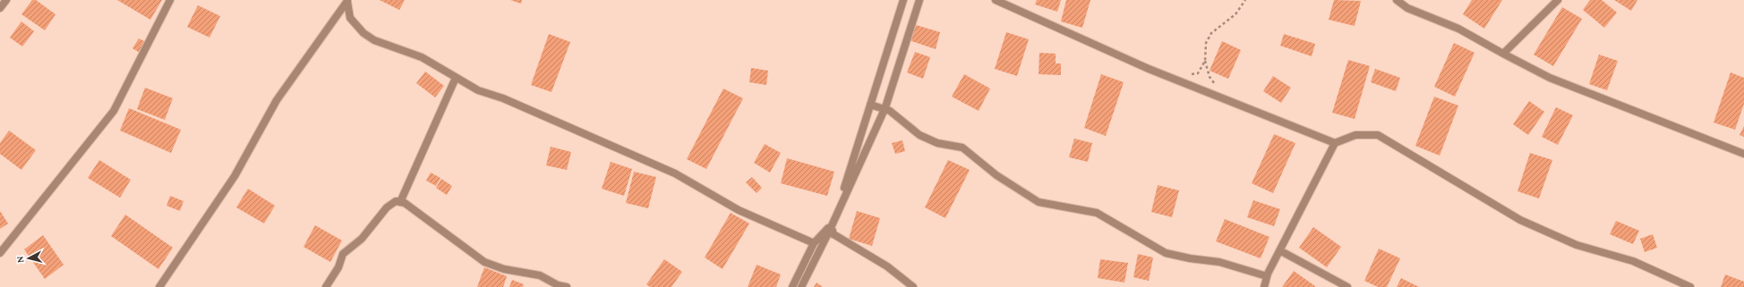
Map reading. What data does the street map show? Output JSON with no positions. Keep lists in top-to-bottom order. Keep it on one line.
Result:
{"north":"left"}
